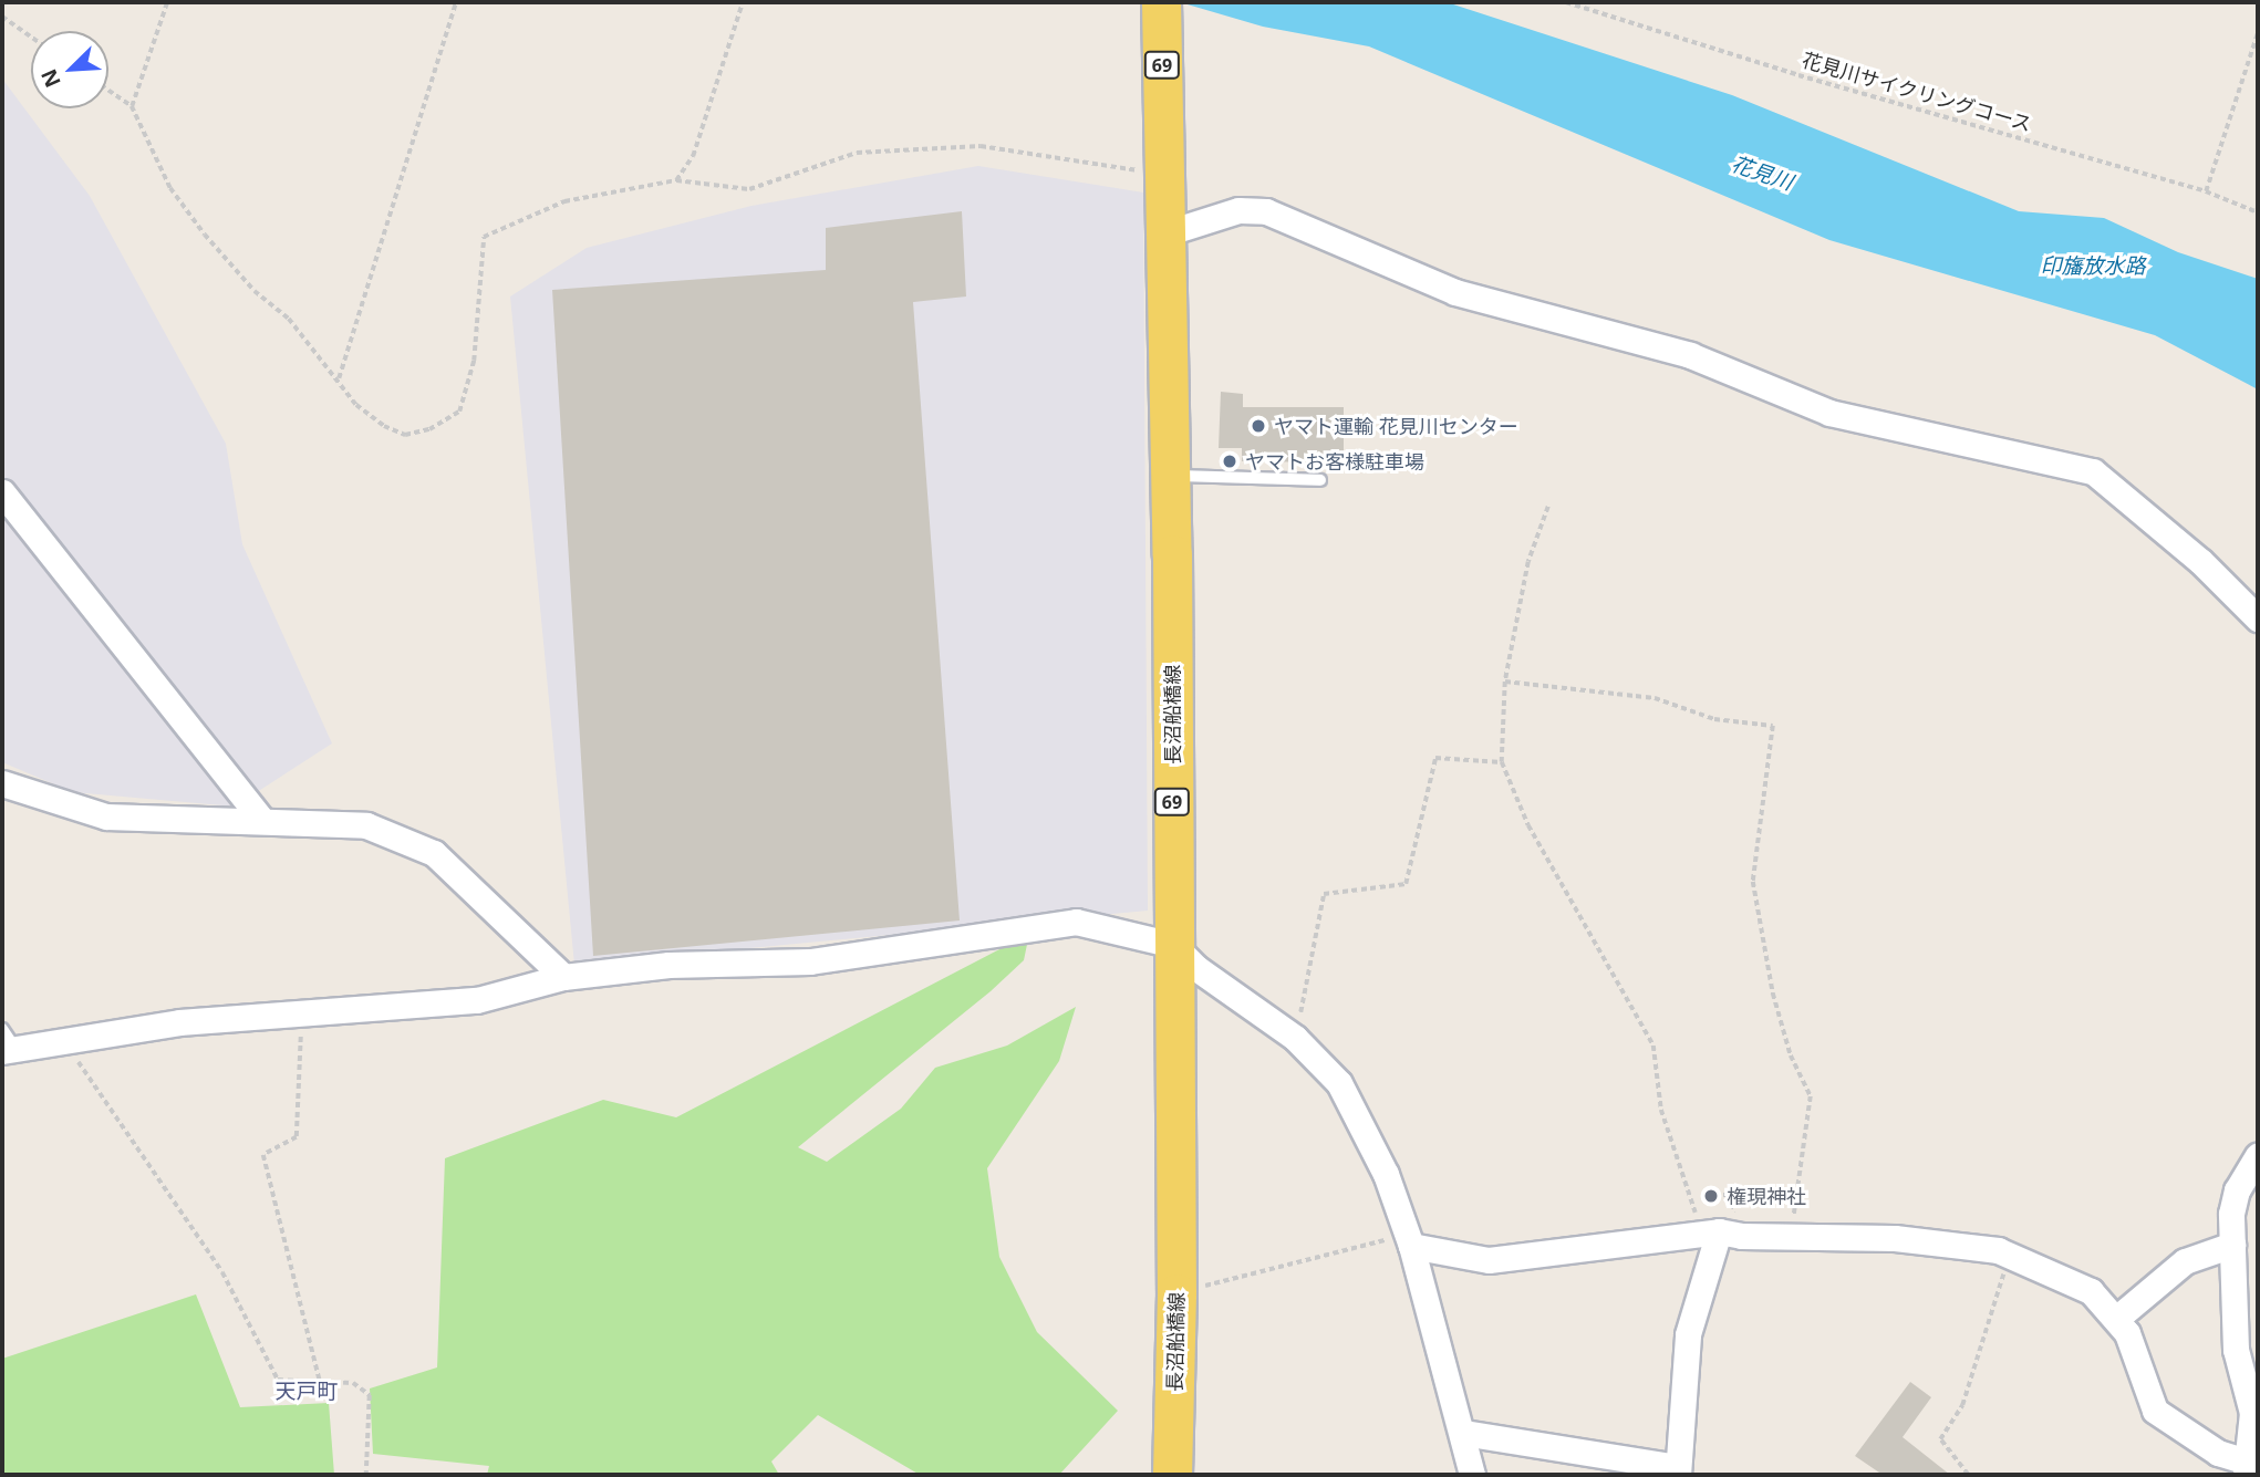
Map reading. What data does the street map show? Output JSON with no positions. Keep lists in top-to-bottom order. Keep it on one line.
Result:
{"streets":{"main road":["69","長沼船橋線"],"path":["花見川サイクリングコース"]},"districts":["天戸町"],"water":["花見川","印旛放水路"],"places":["ヤマト運輸 花見川センター","ヤマトお客様駐車場","権現神社"],"north":"bottom left"}
